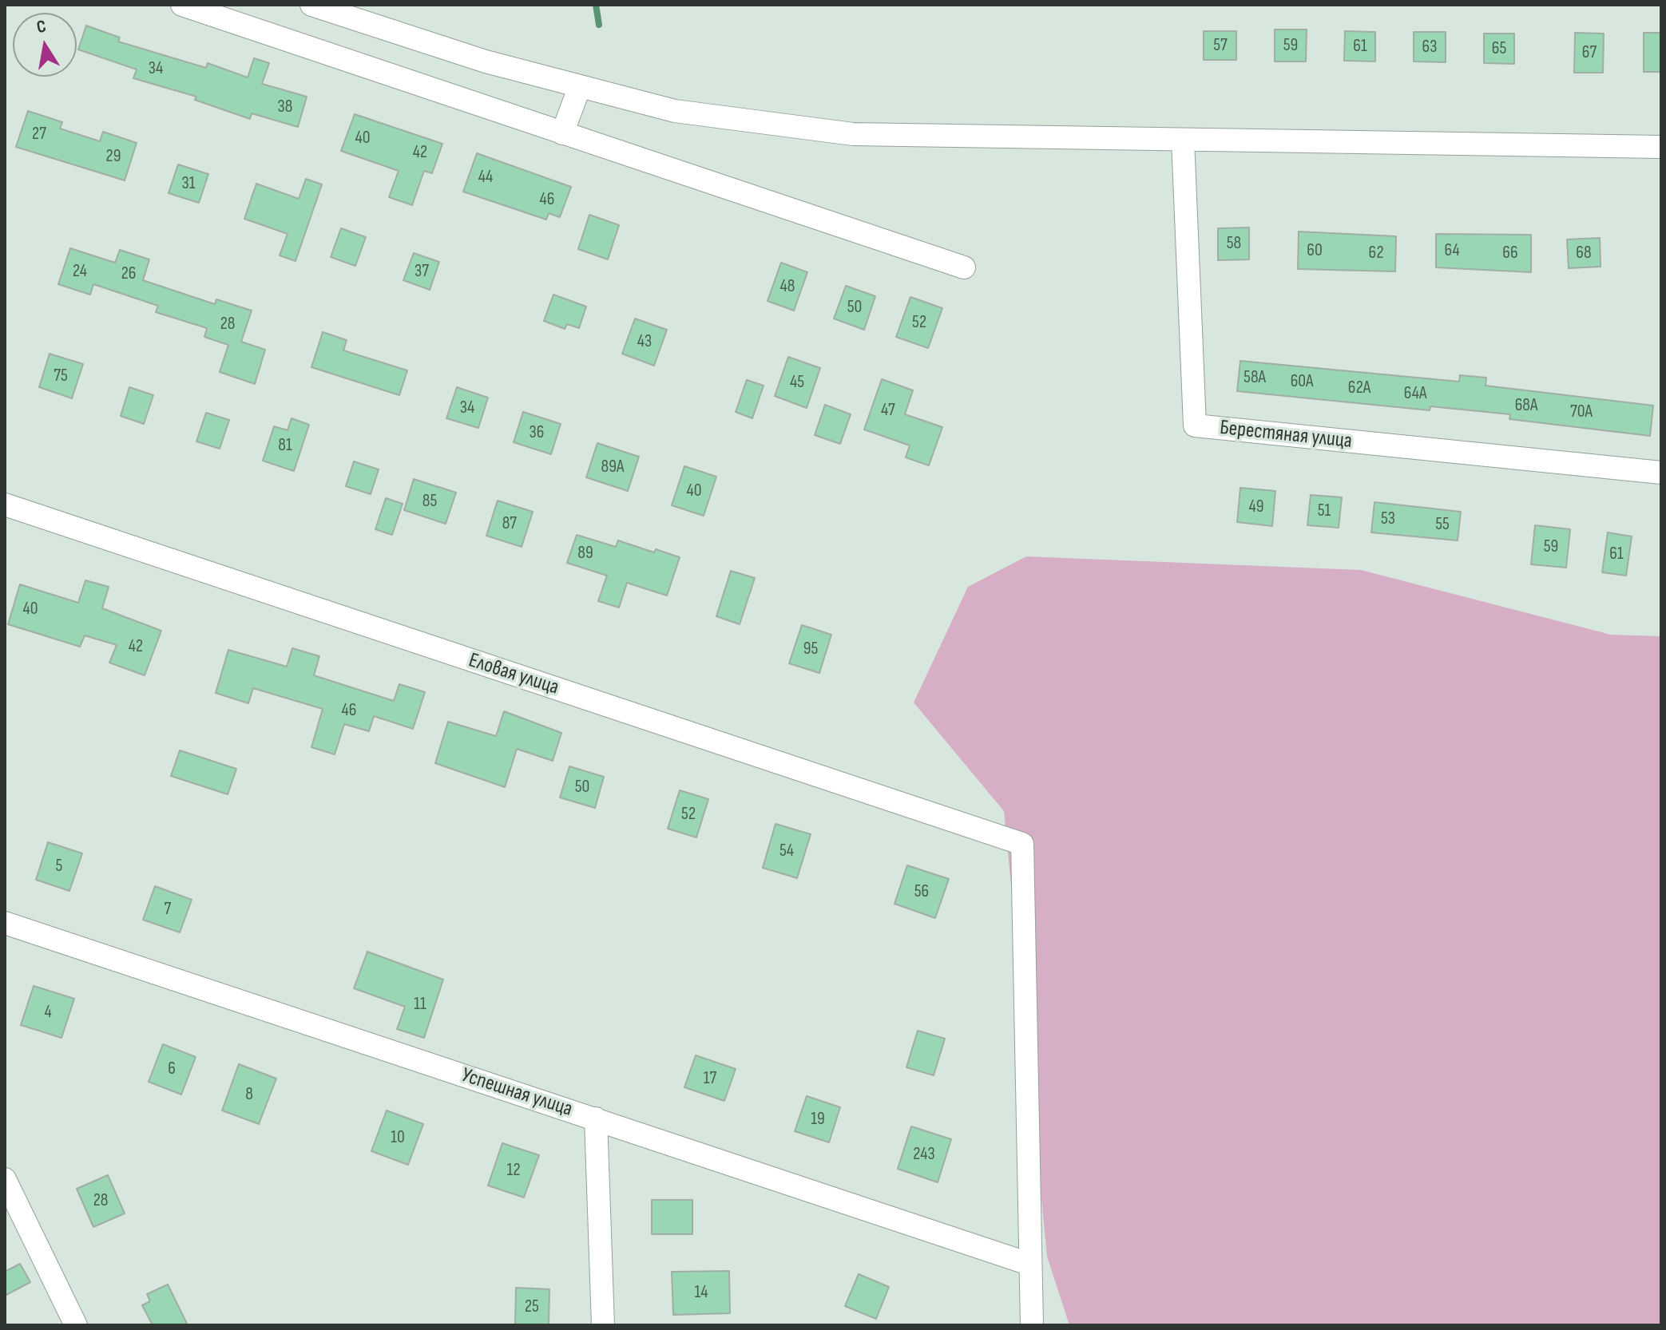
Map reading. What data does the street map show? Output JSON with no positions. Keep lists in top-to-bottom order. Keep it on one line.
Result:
{"streets":{"street":["Берестяная улица","Еловая улица","Успешная улица"]},"crossings":[["Еловая улица","Успешная улица"]],"house_numbers":["57","59","61","63","65","67","34","38","27","40","42","29","44","31","46","58","60","64","62","66","68","24","37","26","48","50","52","28","43","75","58А","60А","45","62А","64А","68А","34","47","70А","36","81","89А","40","85","49","51","53","87","55","59","89","61","40","42","95","46","50","52","54","5","56","7","11","4","6","17","8","19","10","243","12","28","14","25"],"north":"top"}
